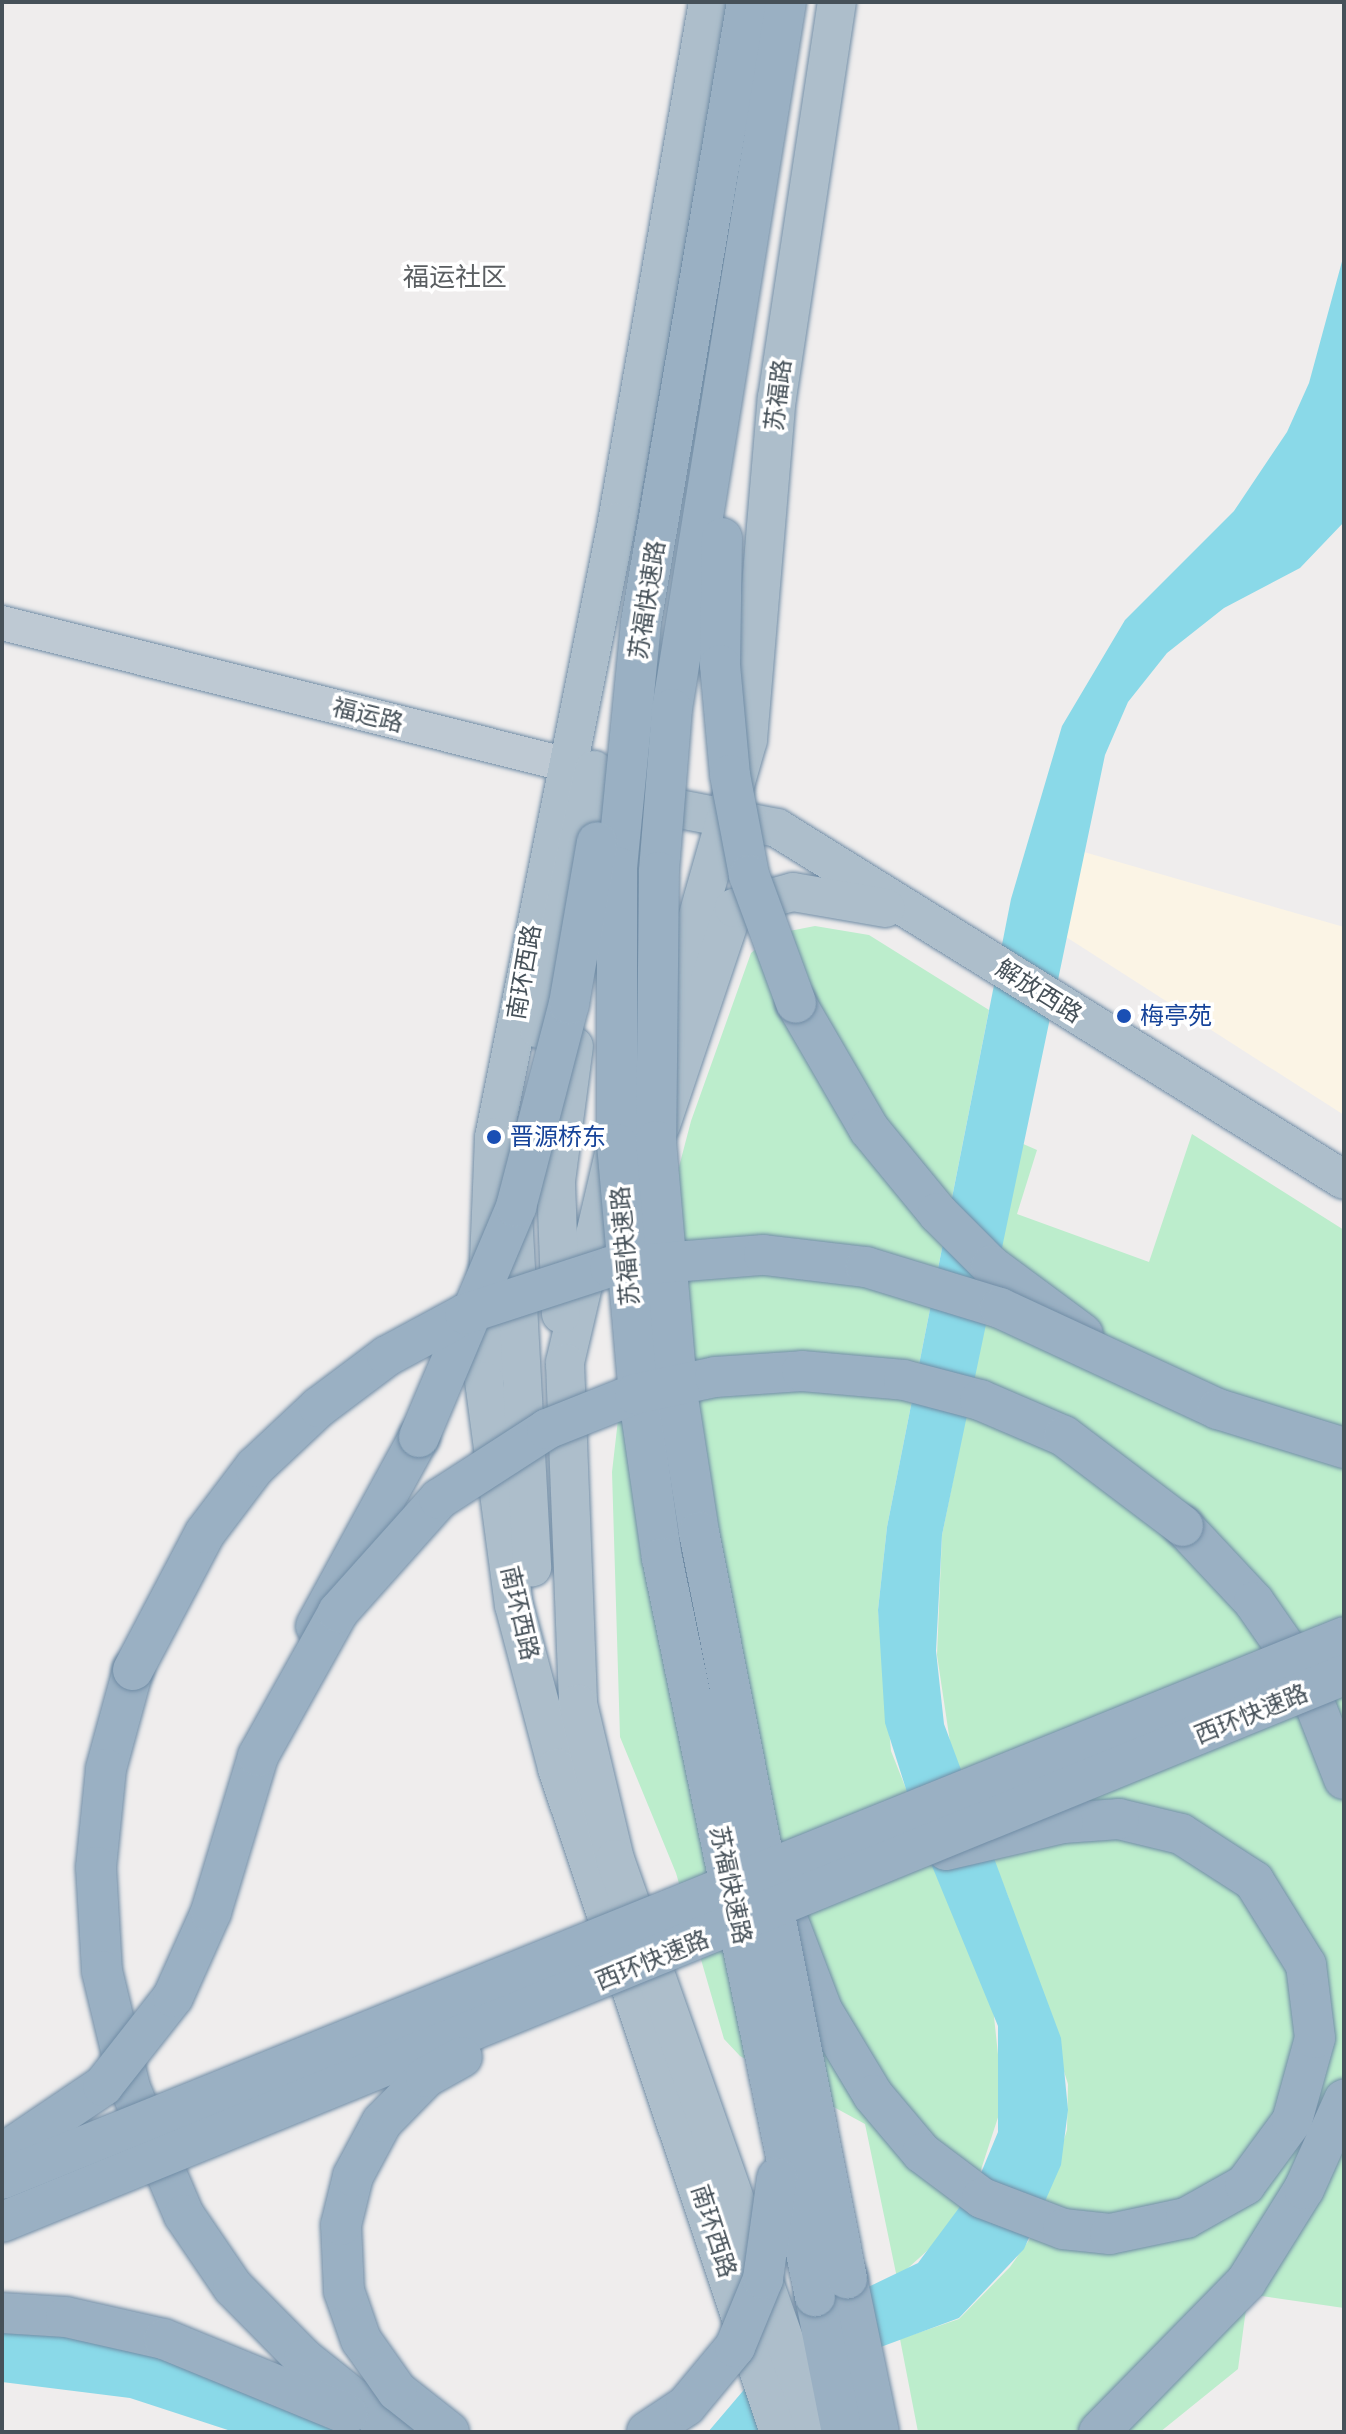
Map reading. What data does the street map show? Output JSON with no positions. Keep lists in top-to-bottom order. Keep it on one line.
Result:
{"streets":{"highway":["苏福快速路","西环快速路"],"main road":["苏福路","福运路","南环西路","解放西路"]},"crossings":[["苏福路","福运路"],["苏福路","南环西路"],["苏福路","解放西路"],["苏福快速路","南环西路"],["福运路","南环西路"],["福运路","解放西路"],["南环西路","解放西路"]],"districts":["福运社区"],"places":["梅亭苑","晋源桥东"]}
